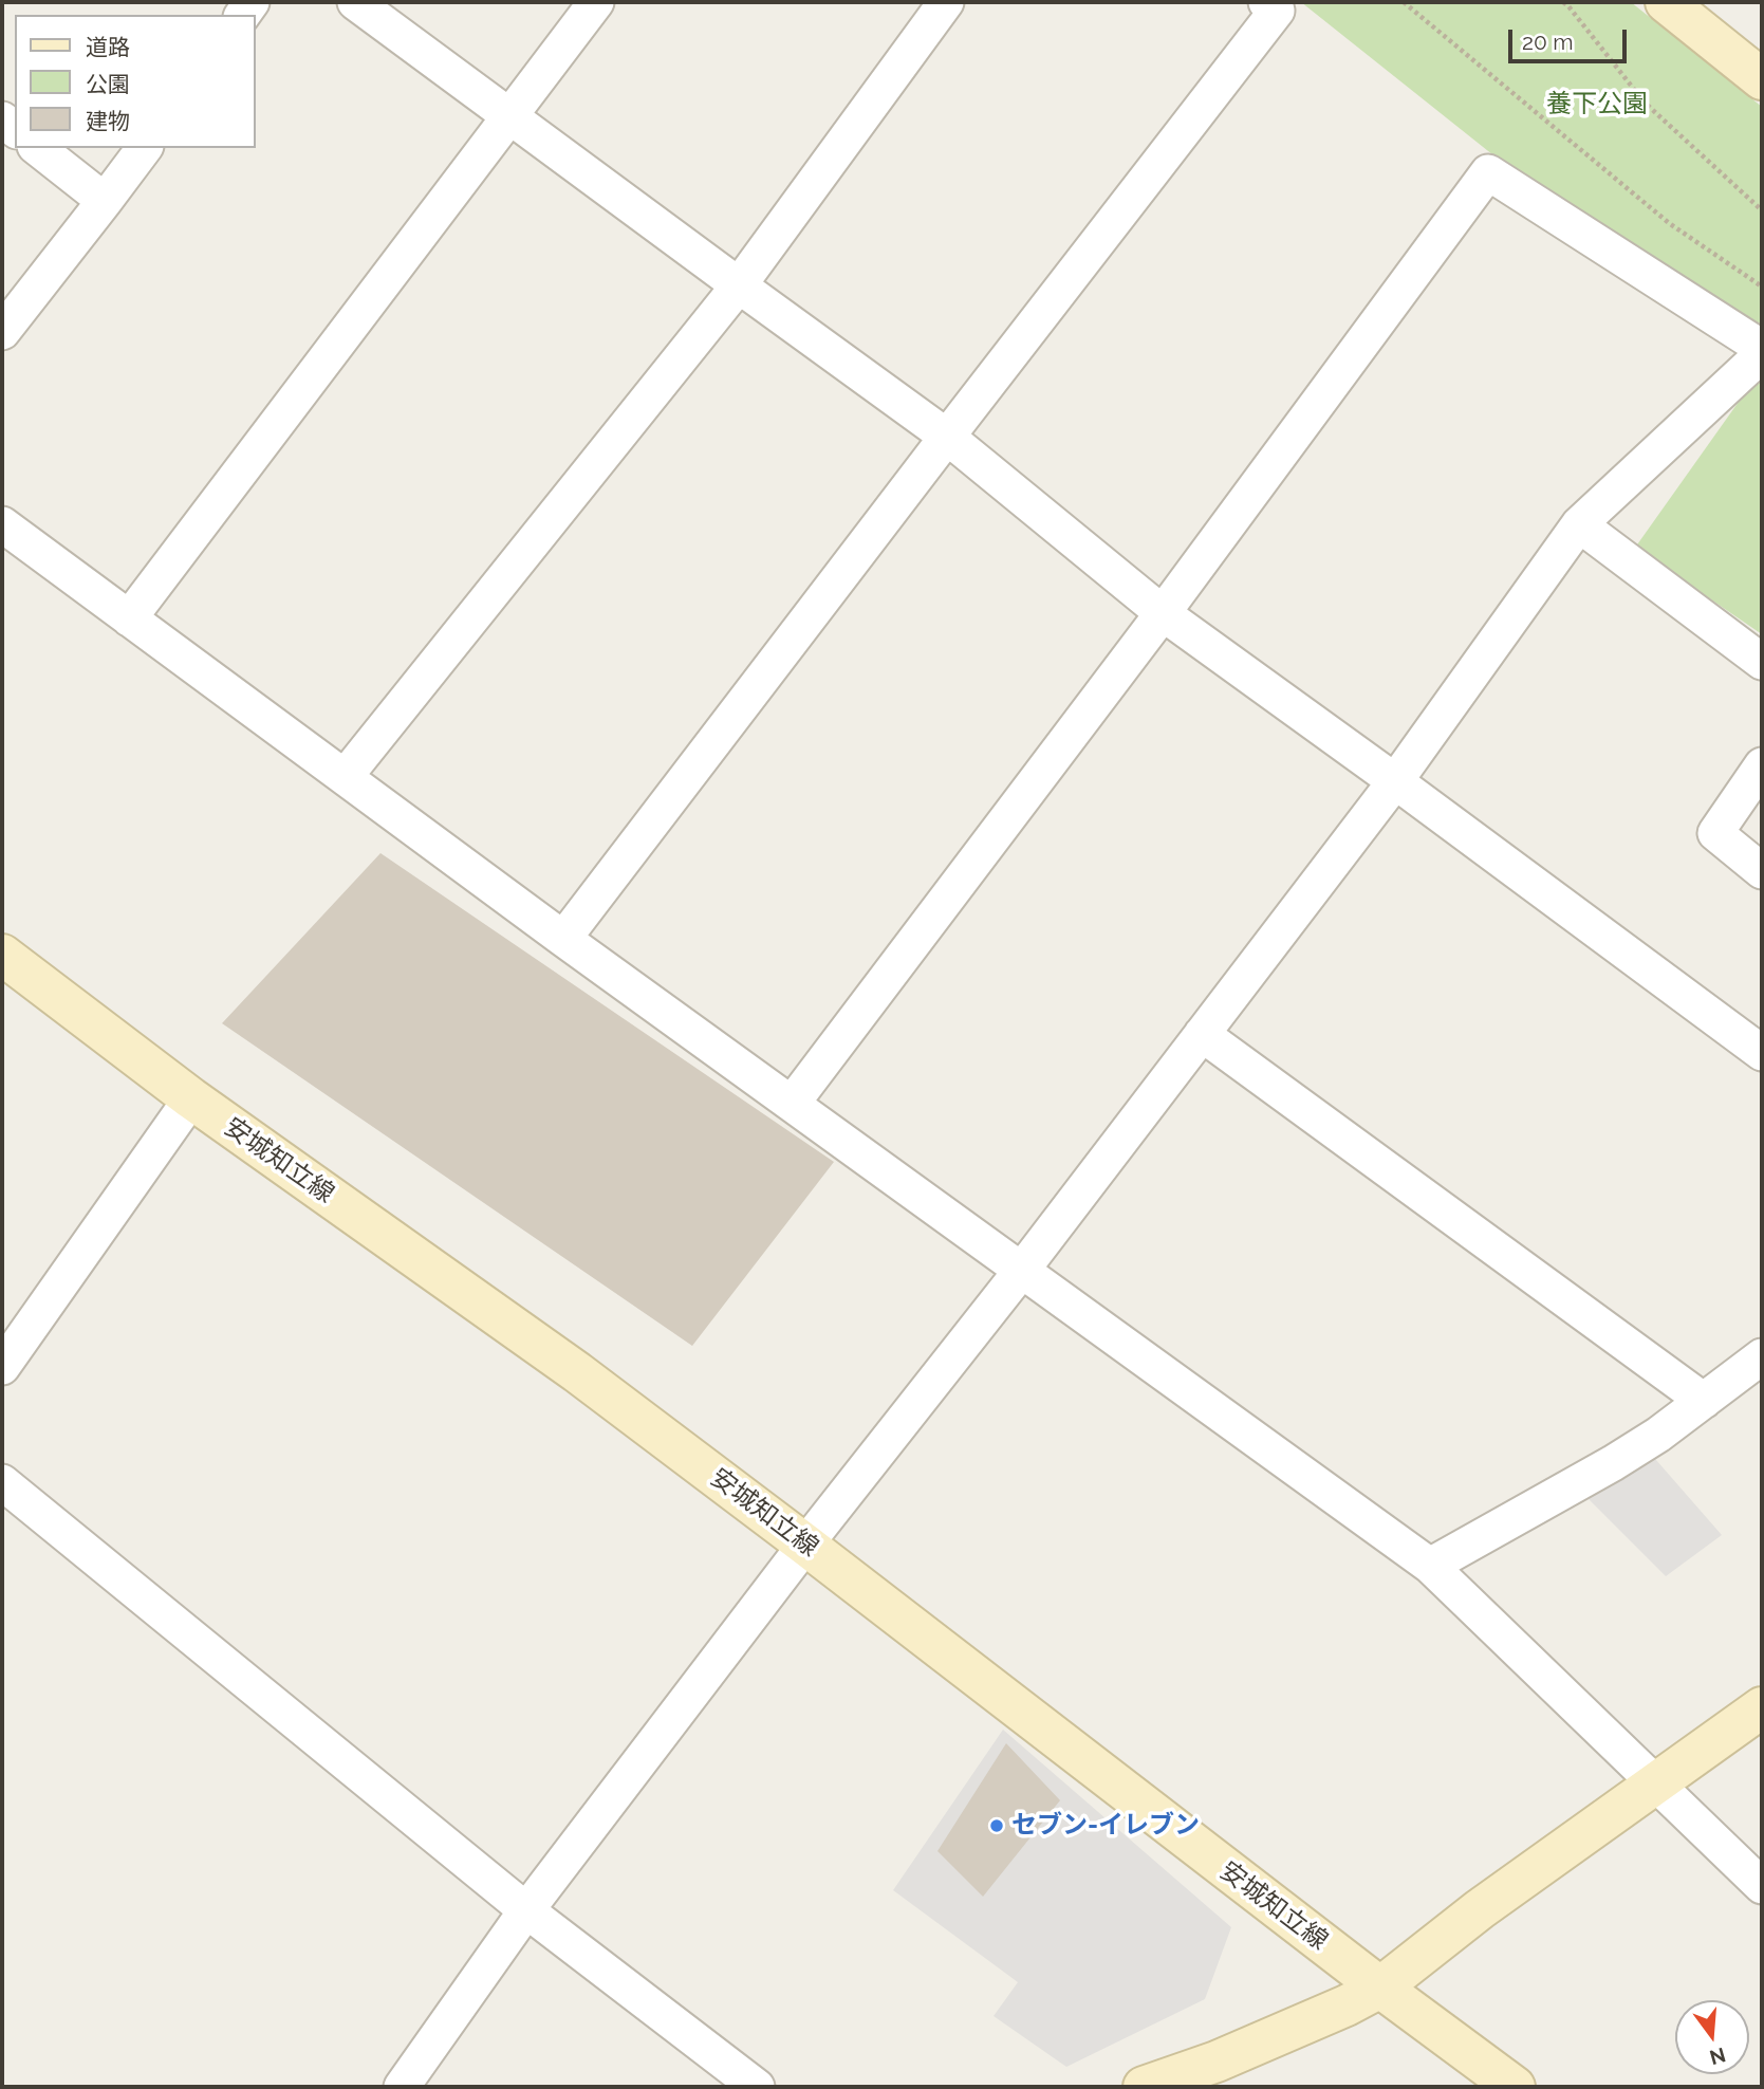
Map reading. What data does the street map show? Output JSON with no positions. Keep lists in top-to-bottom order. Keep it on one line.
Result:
{"streets":{"main road":["安城知立線"]},"parks":["養下公園"],"places":["セブン-イレブン"],"legend":["道路","公園","建物"],"scale_bar":"20 m","north":"bottom"}
